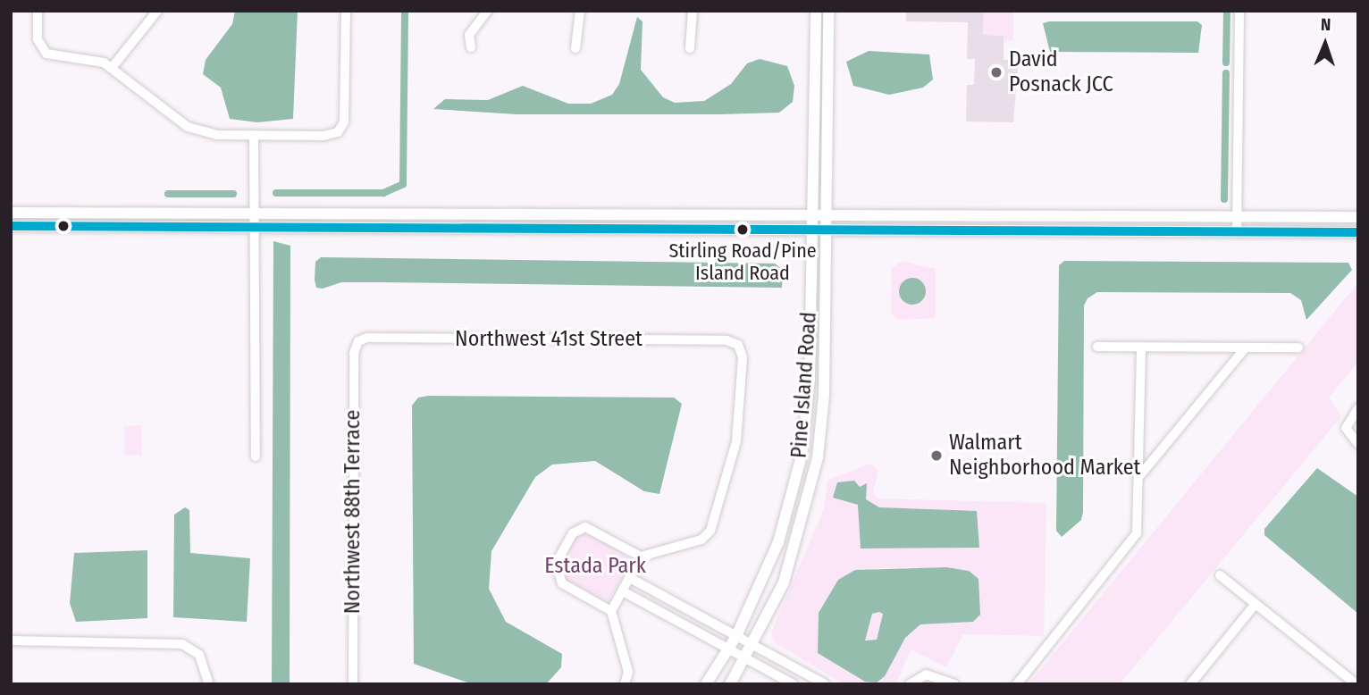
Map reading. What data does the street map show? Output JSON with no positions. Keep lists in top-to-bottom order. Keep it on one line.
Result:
{"streets":{"main road":["Pine Island Road"],"street":["Northwest 41st Street","Northwest 88th Terrace"]},"crossings":[["Northwest 41st Street","Northwest 88th Terrace"]],"parks":["Estada Park"],"places":["David Posnack JCC","Stirling Road/Pine Island Road","Walmart Neighborhood Market"],"north":"top"}
